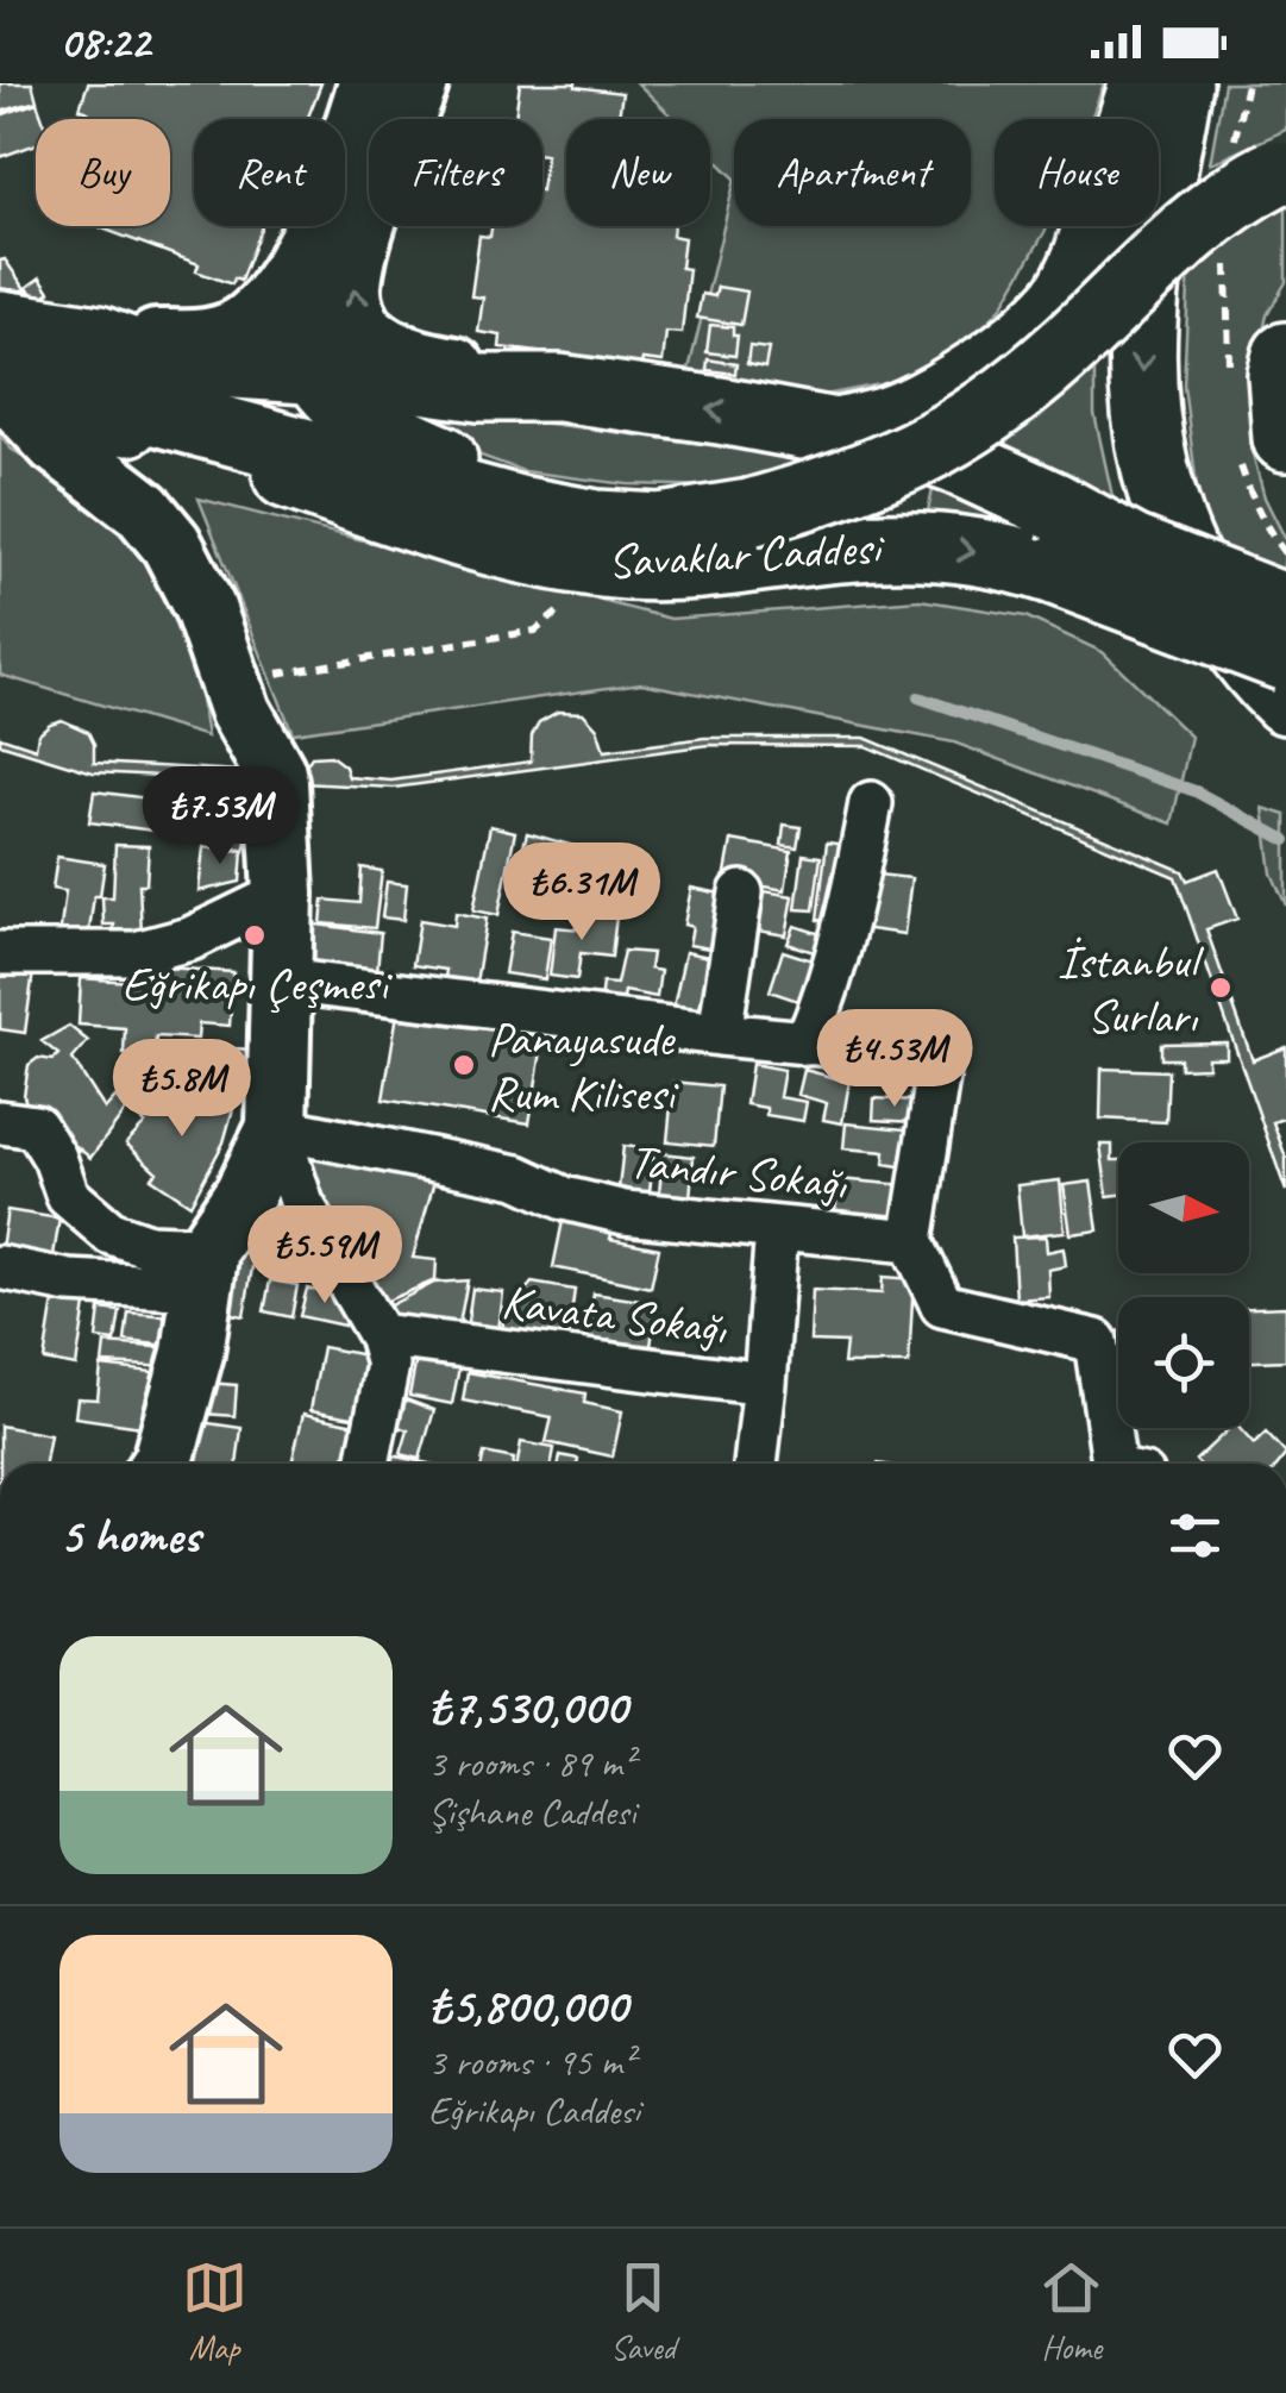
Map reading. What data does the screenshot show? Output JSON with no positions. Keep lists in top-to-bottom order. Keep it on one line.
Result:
{"streets":{"main road":["Savaklar Caddesi"],"street":["Tandır Sokağı","Kavata Sokağı"]},"places":["Eğrikapı Çeşmesi","İstanbul Surları","Panayasude Rum Kilisesi"],"north":"right","page":{"status":"08:22","chip":["Buy","Rent","Filters","New","Apartment","House"],"price":["₺7.53M","₺6.31M","₺4.53M","₺5.8M","₺5.59M"],"heading":"5 homes","list":[{"name":"₺7,530,000","note":"3 rooms · 89 m² · Şişhane Caddesi"},{"name":"₺5,800,000","note":"3 rooms · 95 m² · Eğrikapı Caddesi"}],"tabs":["Map","Saved","Home"]}}
